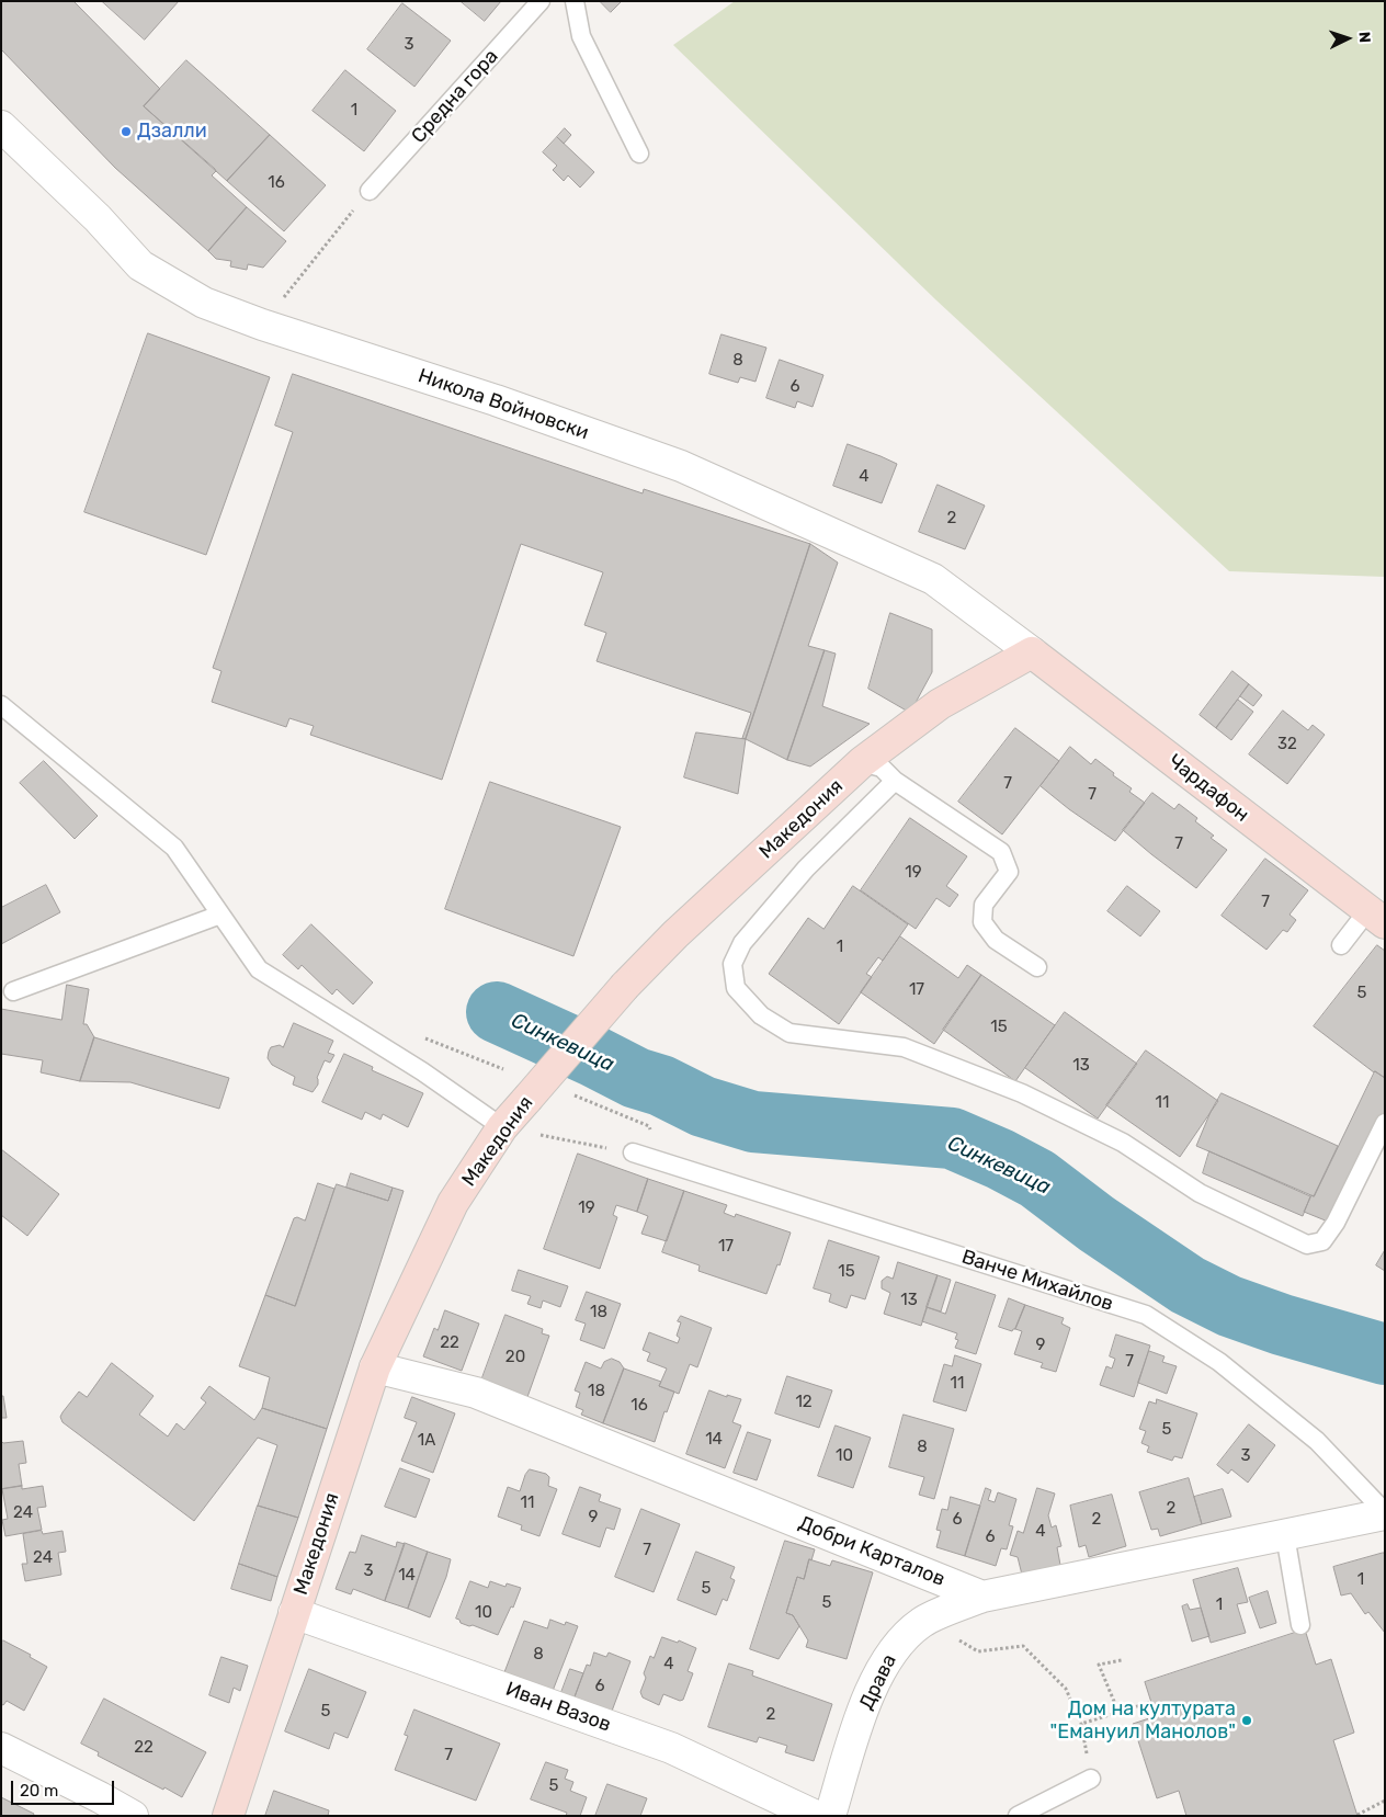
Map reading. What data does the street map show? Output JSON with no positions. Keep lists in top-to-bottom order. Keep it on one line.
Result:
{"streets":{"main road":["Чардафон","Македония"],"street":["Никола Войновски","Добри Карталов","Драва","Иван Вазов"],"lane":["Средна гора","Ванче Михайлов"]},"crossings":[["Никола Войновски","Чардафон"],["Никола Войновски","Македония"],["Чардафон","Македония"],["Македония","Добри Карталов"],["Македония","Иван Вазов"],["Добри Карталов","Драва"]],"water":["Синкевица"],"places":["Дзалли","Дом на културата \"Емануил Манолов\""],"house_numbers":["3","1","16","8","6","4","2","32","7","7","7","19","7","1","17","5","15","13","11","19","17","15","13","18","22","9","20","7","11","18","12","16","5","14","1А","8","10","3","11","2","24","9","6","2","4","6","7","24","3","14","1","5","5","1","10","8","4","6","5","2","22","7","5"],"scale_bar":"20 m","north":"right"}
